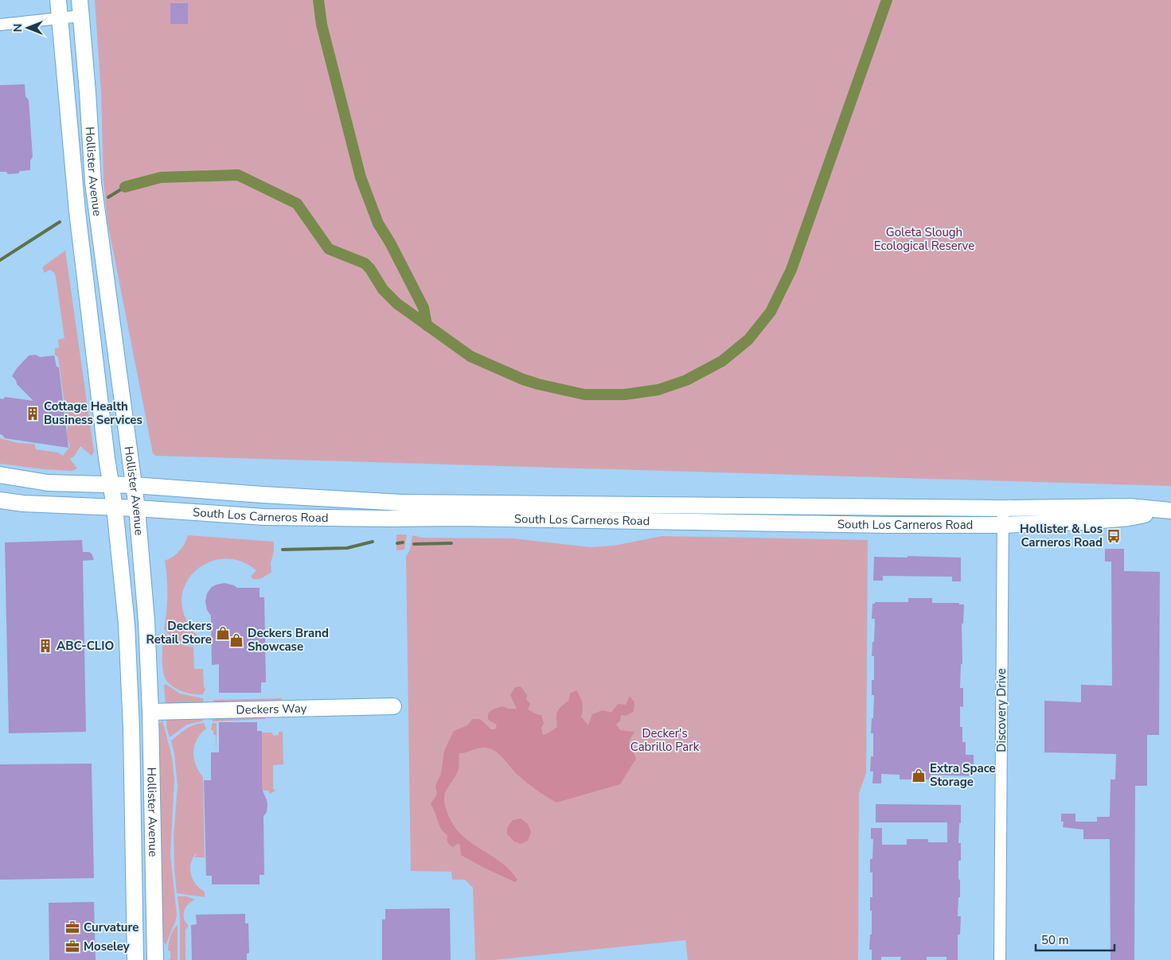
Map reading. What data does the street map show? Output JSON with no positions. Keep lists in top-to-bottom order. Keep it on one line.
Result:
{"streets":{"main road":["Hollister Avenue","South Los Carneros Road","Deckers Way"],"street":["Discovery Drive"]},"crossings":[["Hollister Avenue","South Los Carneros Road"],["Hollister Avenue","Deckers Way"],["South Los Carneros Road","Discovery Drive"]],"parks":["Goleta Slough Ecological Reserve","Decker's Cabrillo Park"],"places":{"building":["Cottage Health Business Services","ABC-CLIO"],"bus stop":["Hollister & Los Carneros Road"],"shop":["Deckers Retail Store","Deckers Brand Showcase","Extra Space Storage"],"office":["Curvature","Moseley"]},"scale_bar":"50 m","north":"left"}
